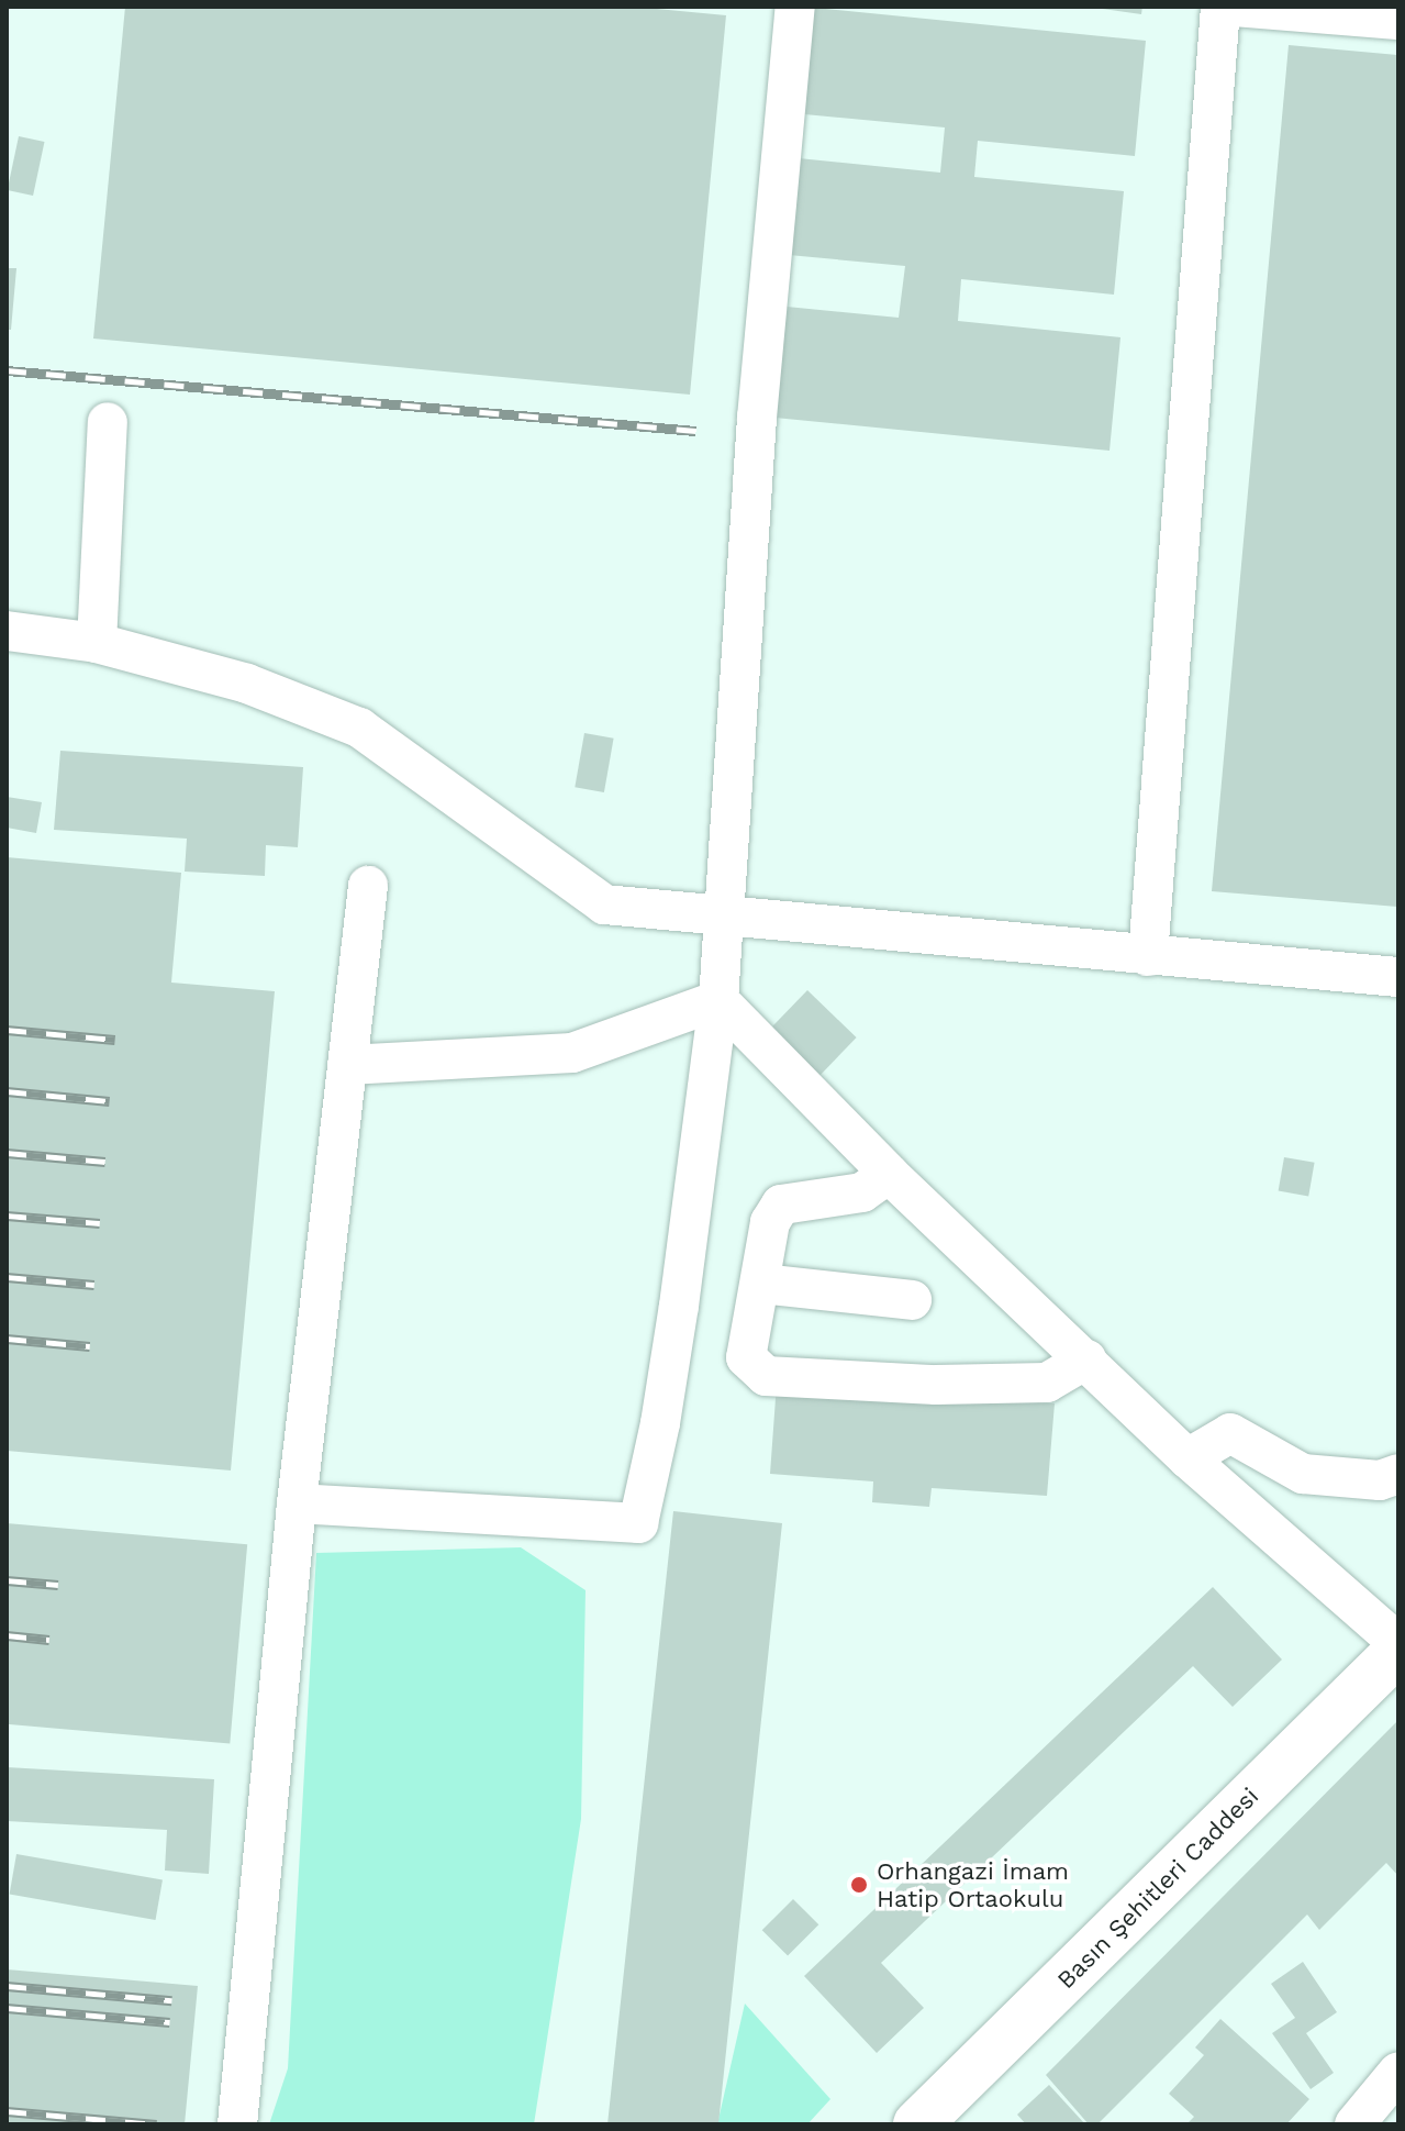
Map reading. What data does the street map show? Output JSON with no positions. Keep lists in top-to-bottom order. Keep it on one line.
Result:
{"streets":{"main road":["Basın Şehitleri Caddesi"]},"places":["Orhangazi İmam Hatip Ortaokulu"]}
